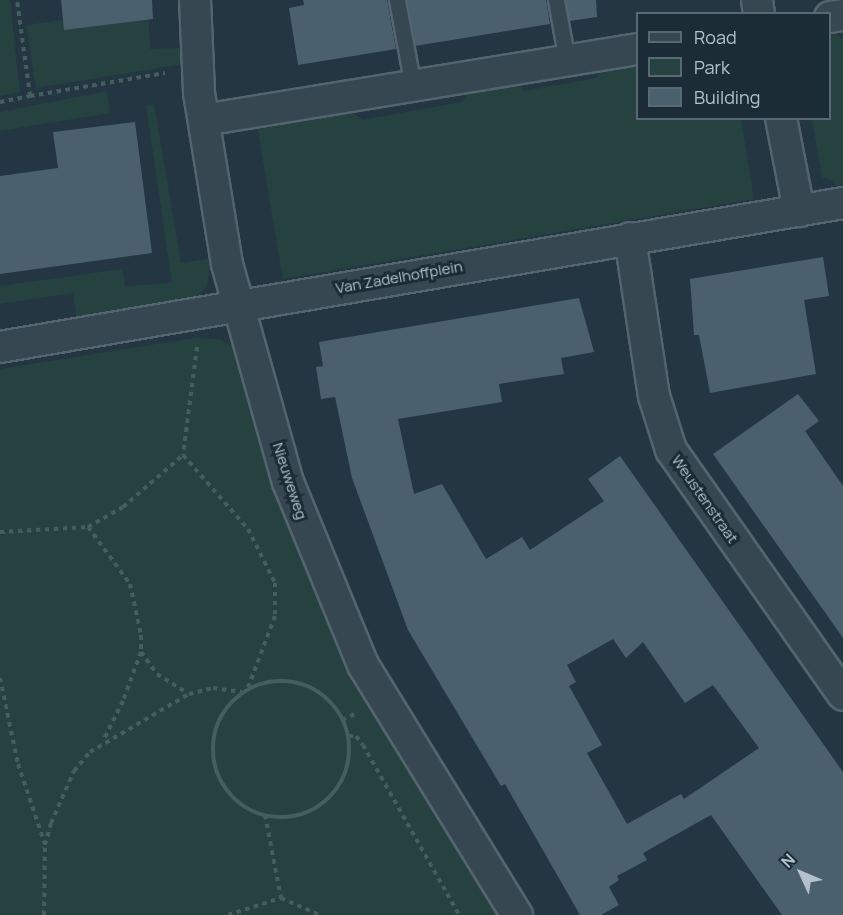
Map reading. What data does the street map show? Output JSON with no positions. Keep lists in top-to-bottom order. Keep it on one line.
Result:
{"streets":{"street":["Van Zadelhoffplein","Nieuweweg","Weustenstraat"]},"crossings":[["Van Zadelhoffplein","Nieuweweg"],["Van Zadelhoffplein","Weustenstraat"]],"legend":["Road","Park","Building"],"north":"top left"}
